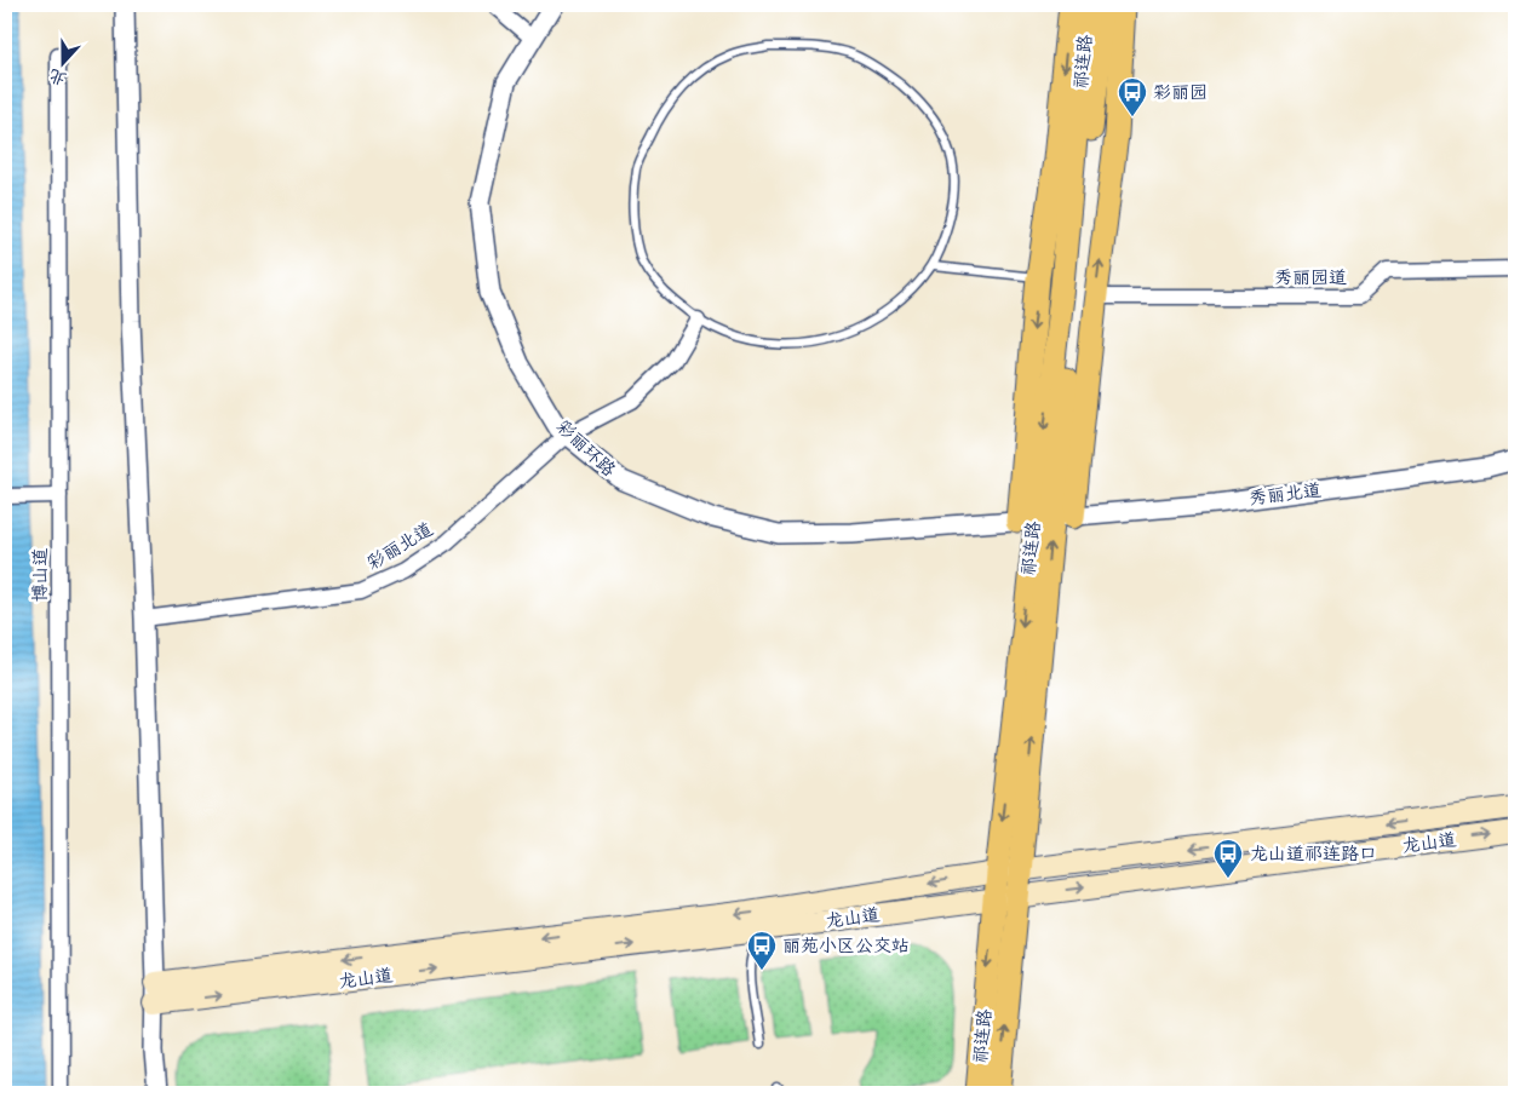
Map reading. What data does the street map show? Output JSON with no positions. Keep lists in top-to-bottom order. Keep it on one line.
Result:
{"streets":{"main road":["祁连路","龙山道"],"street":["秀丽园道","彩丽环路","秀丽北道","彩丽北道","博山道"]},"crossings":[["祁连路","彩丽环路"],["祁连路","秀丽北道"],["祁连路","龙山道"],["彩丽环路","秀丽北道"],["彩丽环路","彩丽北道"]],"places":{"bus stop":["彩丽园","龙山道祁连路口","丽苑小区公交站"]},"north":"bottom"}
